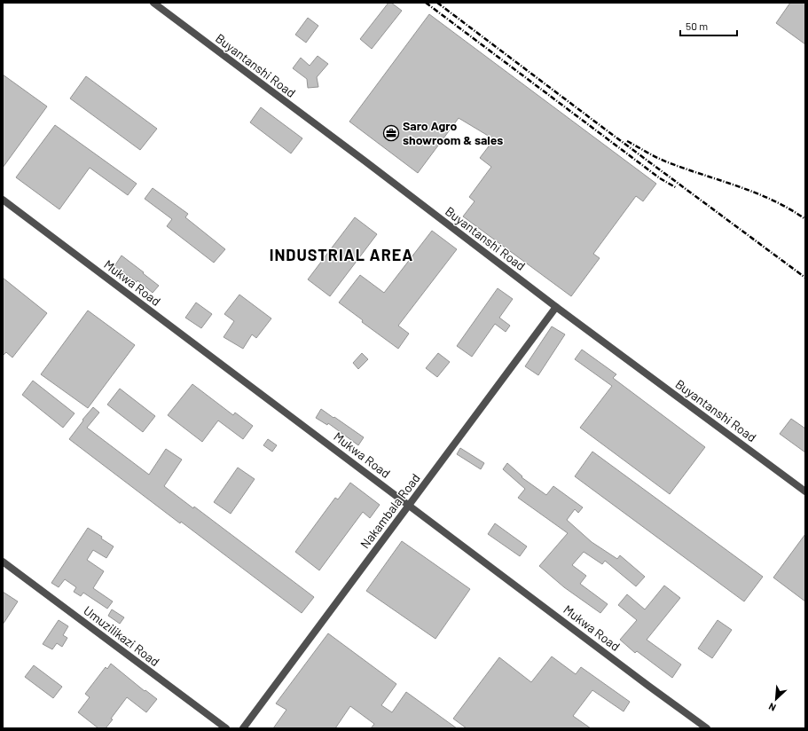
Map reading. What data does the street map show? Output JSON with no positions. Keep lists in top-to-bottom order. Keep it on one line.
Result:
{"streets":{"street":["Buyantanshi Road","Mukwa Road","Nakambala Road","Umuzilikazi Road"]},"crossings":[["Buyantanshi Road","Nakambala Road"],["Mukwa Road","Nakambala Road"]],"districts":["INDUSTRIAL AREA"],"places":{"office":["Saro Agro showroom & sales"]},"scale_bar":"50 m","north":"bottom left"}
